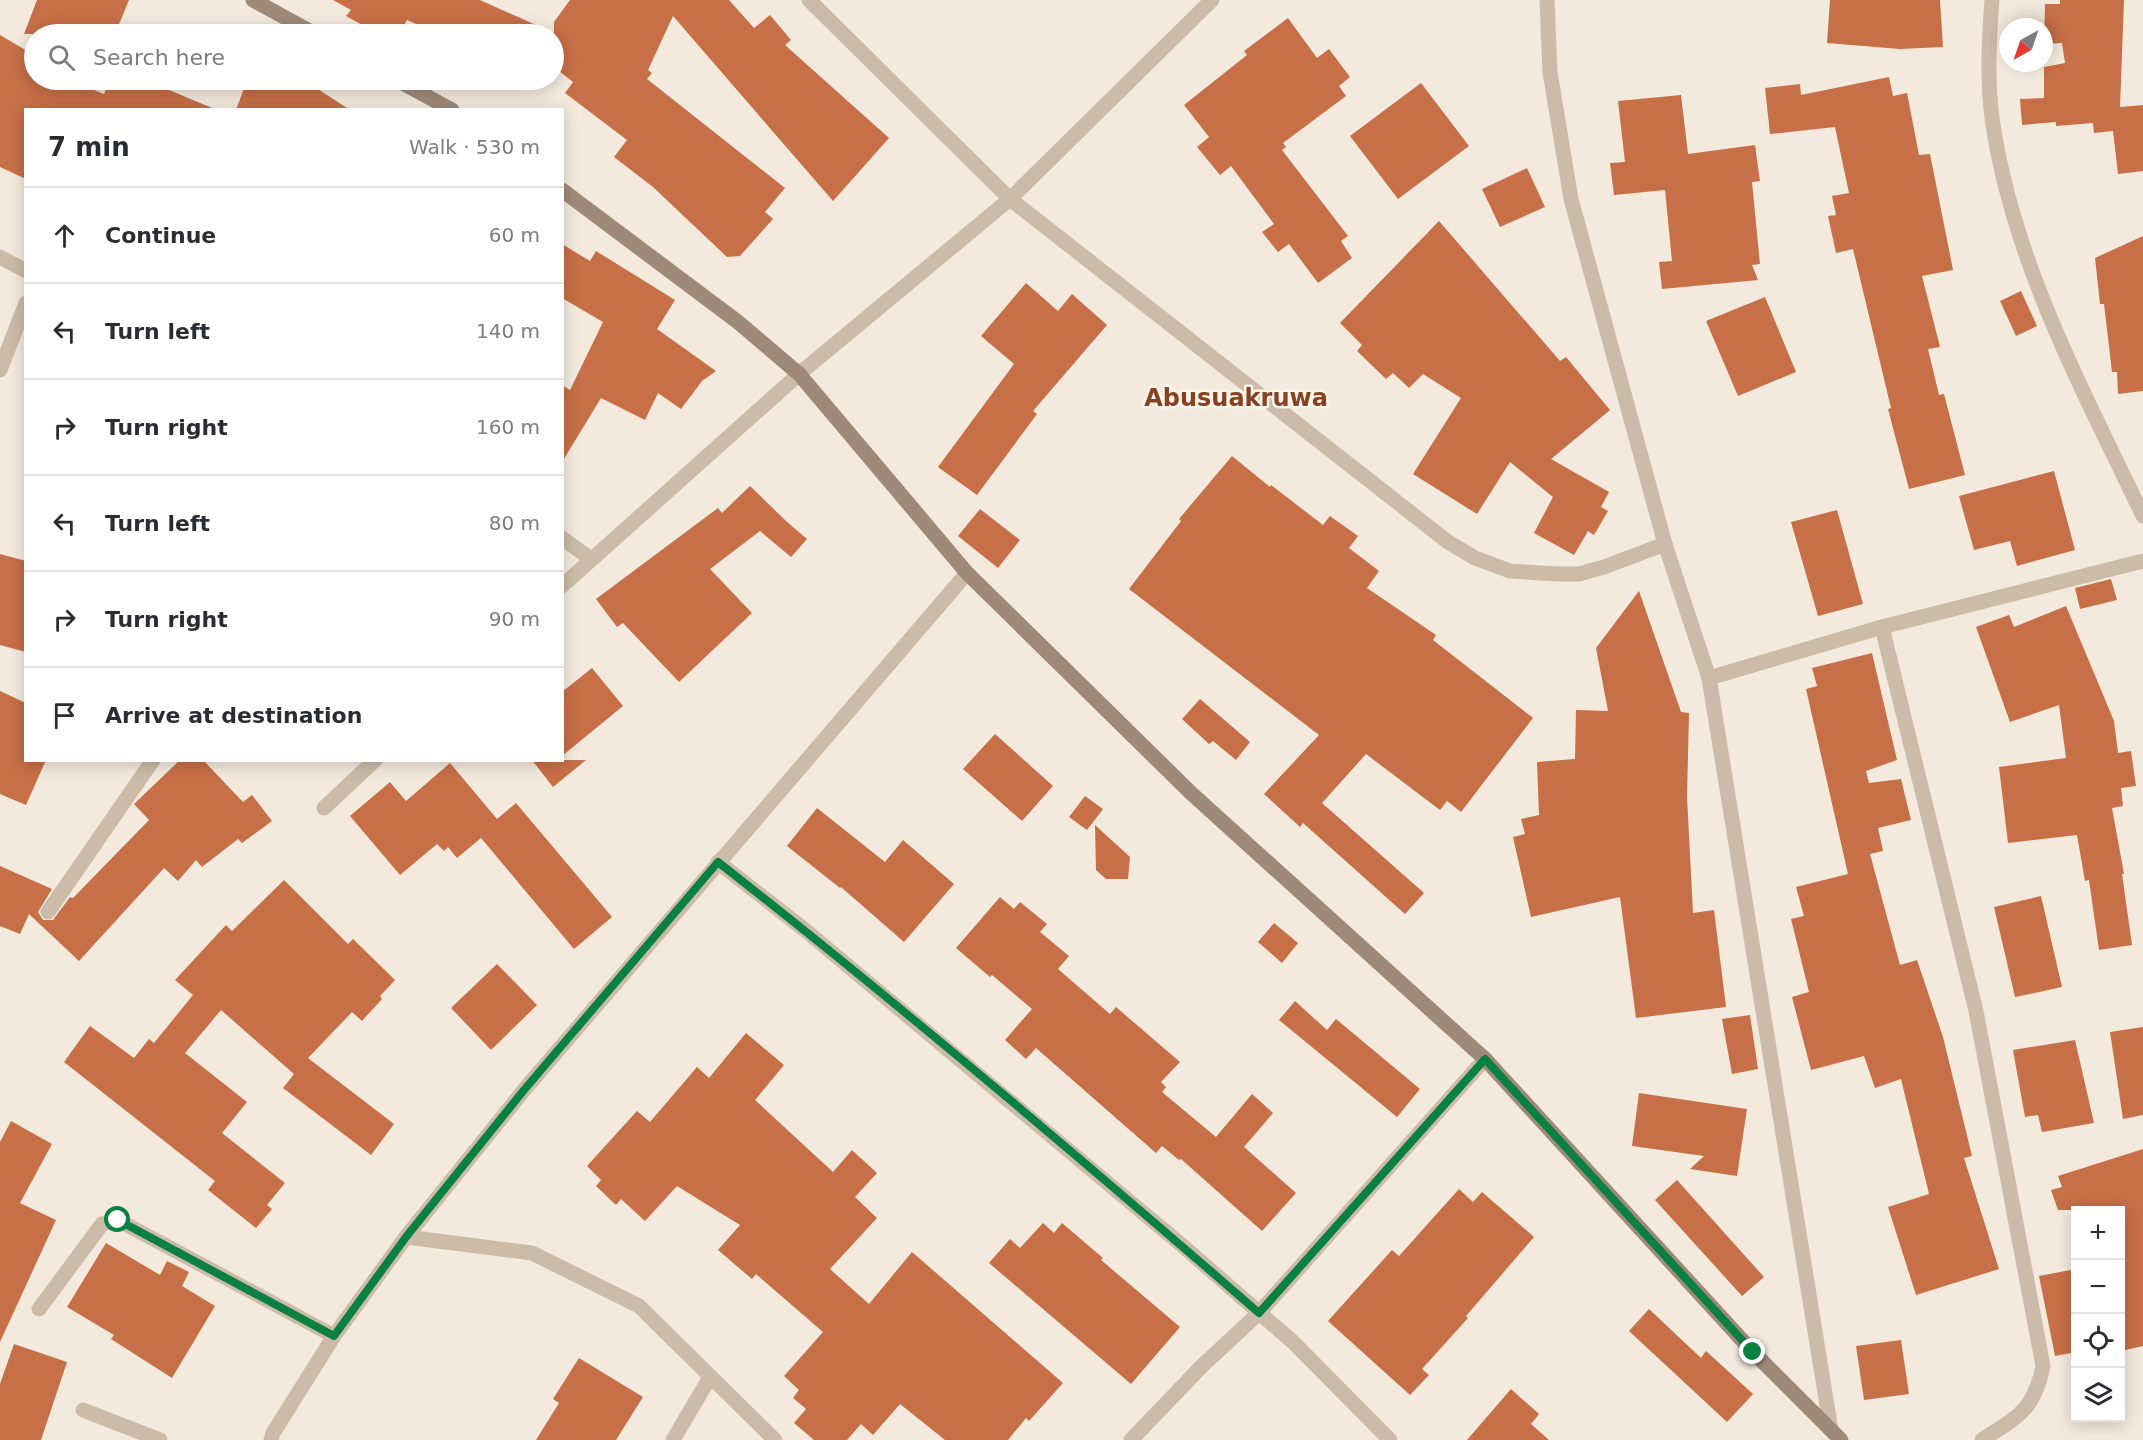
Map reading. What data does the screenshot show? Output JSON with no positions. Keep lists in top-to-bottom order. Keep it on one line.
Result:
{"districts":["Abusuakruwa"],"north":"bottom left","page":{"search":"Search here","heading":["7 min","Walk · 530 m"],"list":[["Continue","60 m"],["Turn left","140 m"],["Turn right","160 m"],["Turn left","80 m"],["Turn right","90 m"],"Arrive at destination"],"map_buttons":["+","−"]}}
